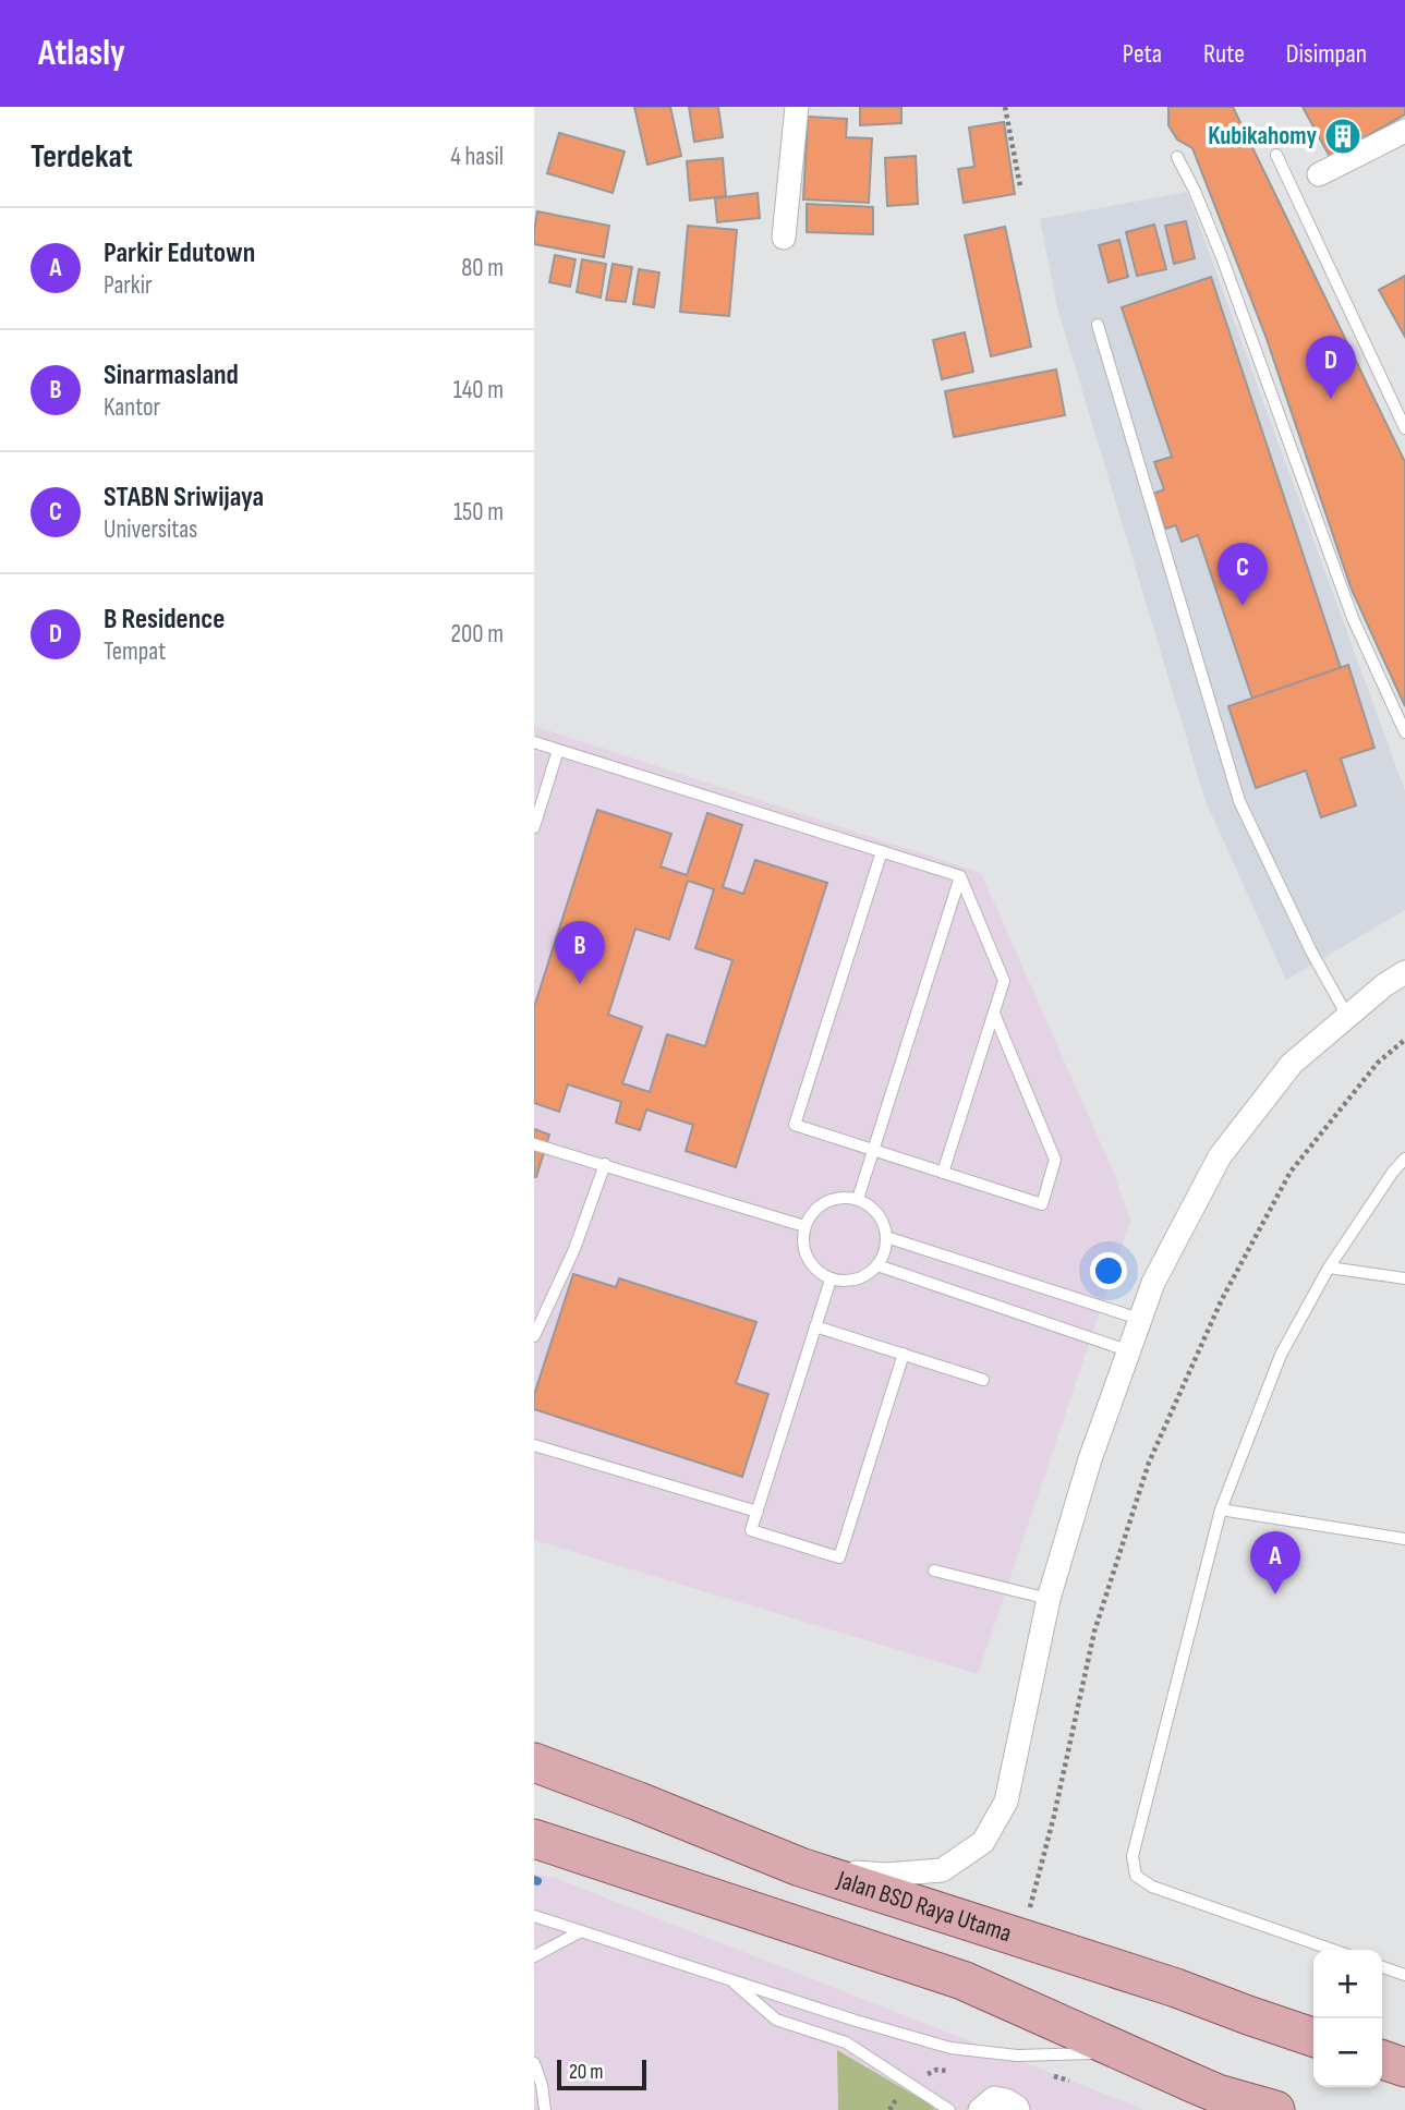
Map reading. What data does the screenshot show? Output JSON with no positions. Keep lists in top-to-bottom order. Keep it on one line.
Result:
{"streets":{"main road":["Jalan BSD Raya Utama"]},"places":{"building":["Kubikahomy"]},"scale_bar":"20 m","page":{"header":"Atlasly","nav":["Peta","Rute","Disimpan"],"heading":["Terdekat","4 hasil"],"list":[{"mark":"A","name":"Parkir Edutown","note":"Parkir","value":"80 m"},{"mark":"B","name":"Sinarmasland","note":"Kantor","value":"140 m"},{"mark":"C","name":"STABN Sriwijaya","note":"Universitas","value":"150 m"},{"mark":"D","name":"B Residence","note":"Tempat","value":"200 m"}],"pins":["D","C","B","A"],"map_buttons":["+","−"],"scale":"20 m"}}
